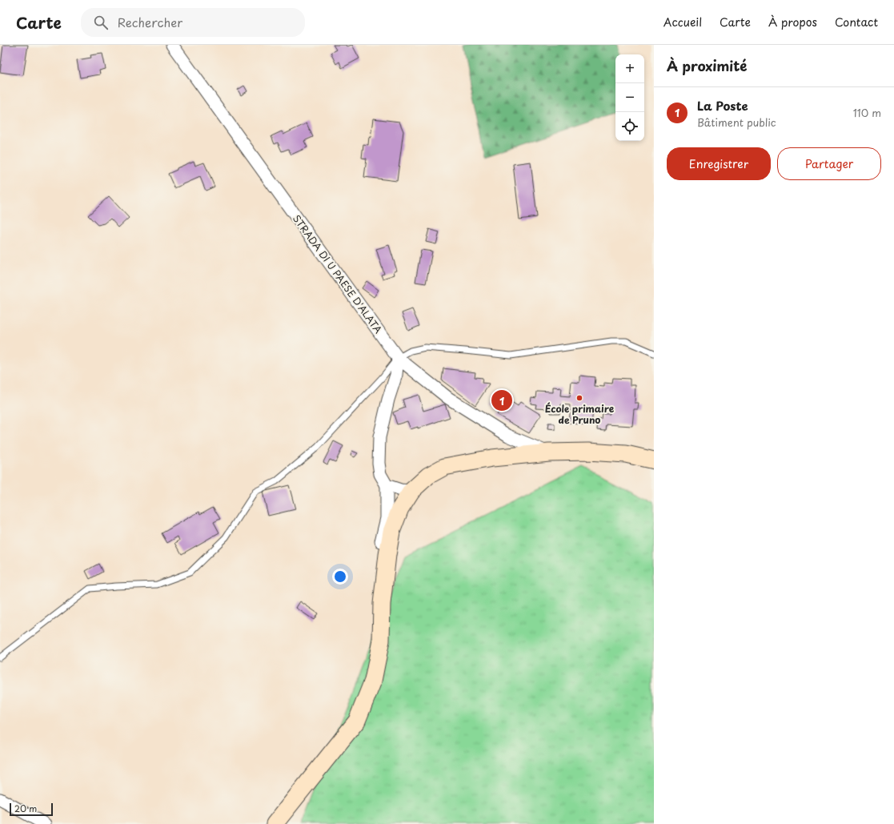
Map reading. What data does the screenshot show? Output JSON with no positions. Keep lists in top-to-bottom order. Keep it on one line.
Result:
{"streets":{"street":["STRADA DI U PAESE D'ALATA"]},"places":["École primaire de Pruno"],"scale_bar":"20 m","page":{"header":"Carte","search":"Rechercher","nav":["Accueil","Carte","À propos","Contact"],"heading":"À proximité","map_buttons":["+","−"],"list":[{"mark":"1","name":"La Poste","note":"Bâtiment public","value":"110 m"}],"buttons":["Enregistrer","Partager"],"pins":"1","scale":"20 m"}}
